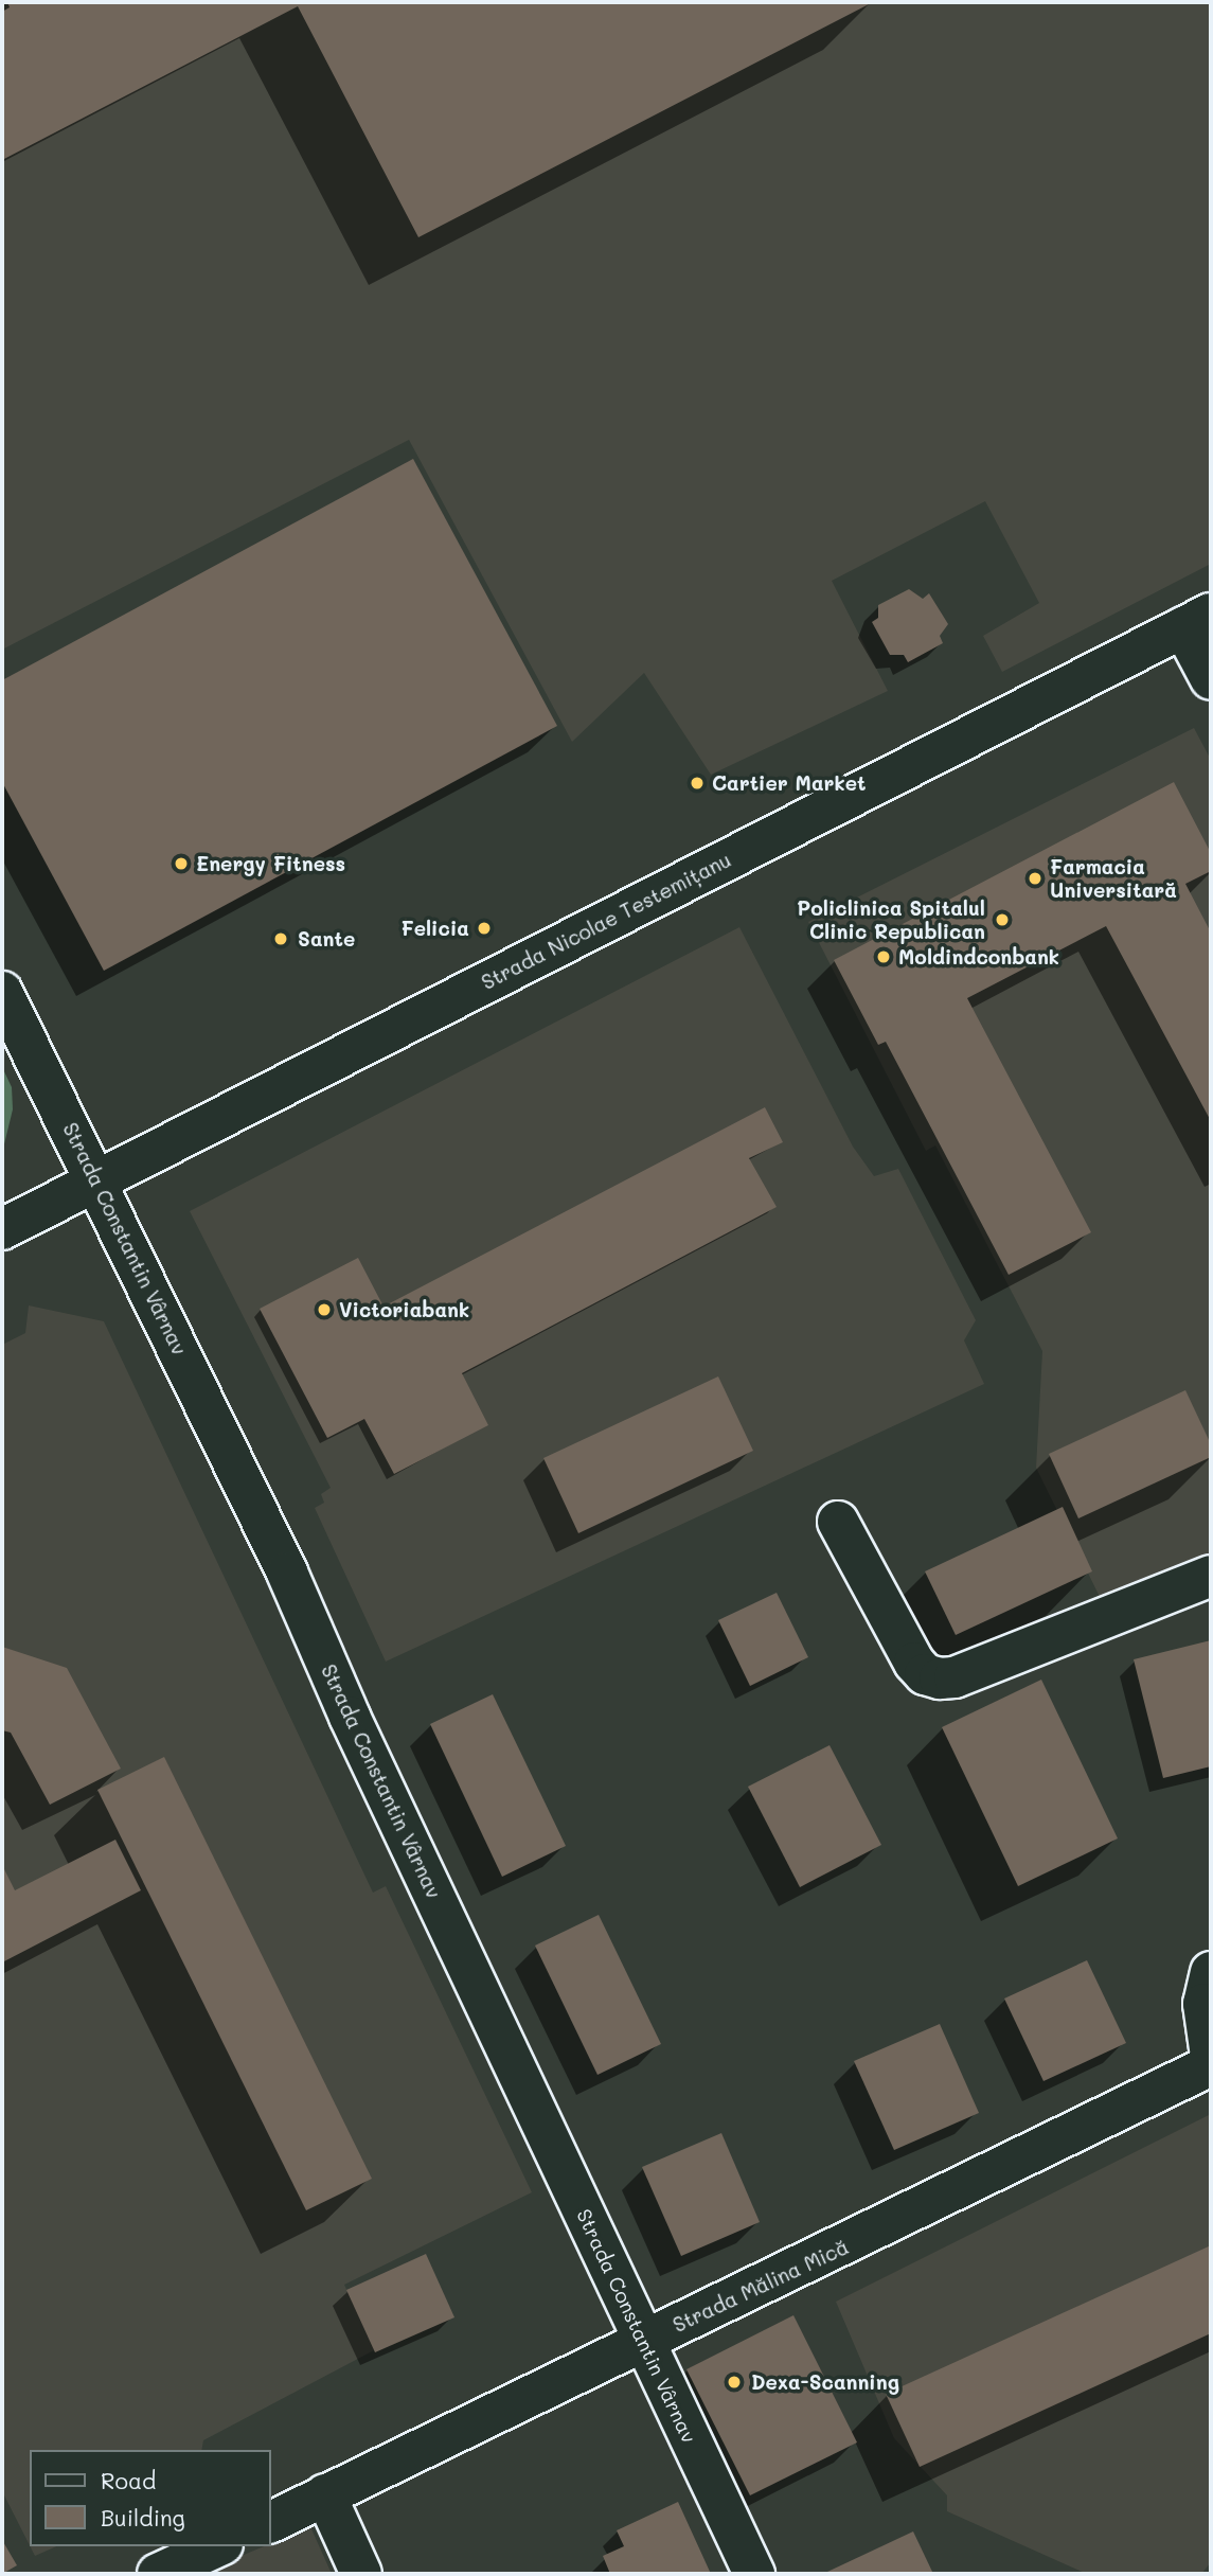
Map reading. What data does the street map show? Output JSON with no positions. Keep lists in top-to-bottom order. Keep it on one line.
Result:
{"streets":{"street":["Strada Nicolae Testemițanu","Strada Constantin Vârnav","Strada Mălina Mică"]},"crossings":[["Strada Nicolae Testemițanu","Strada Constantin Vârnav"],["Strada Constantin Vârnav","Strada Mălina Mică"]],"places":["Cartier Market","Energy Fitness","Farmacia Universitară","Policlinica Spitalul Clinic Republican","Felicia","Sante","Moldindconbank","Victoriabank","Dexa-Scanning"],"legend":["Road","Building"]}
